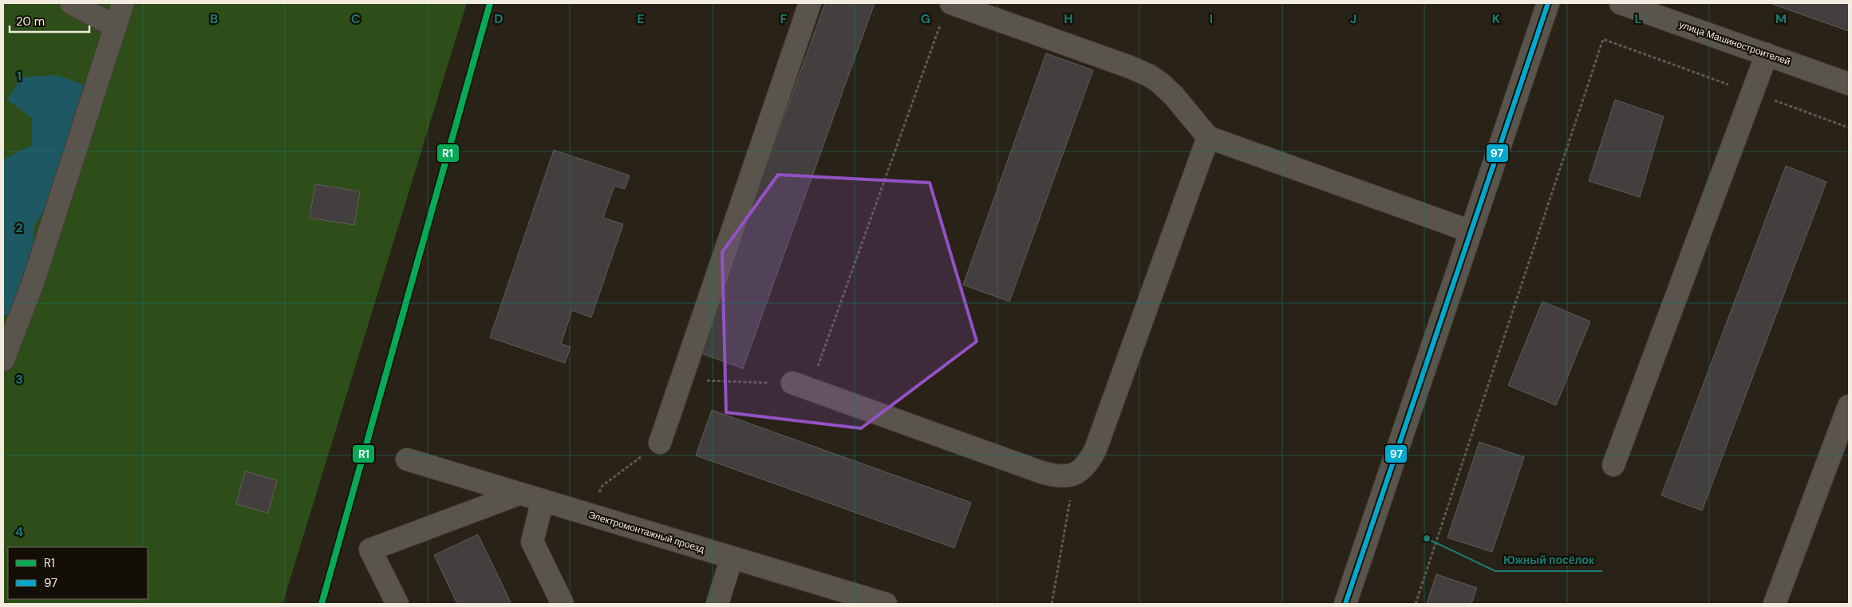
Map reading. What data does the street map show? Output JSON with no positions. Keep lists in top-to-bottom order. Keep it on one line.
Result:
{"streets":{"street":["улица Машиностроителей","Электромонтажный проезд"]},"places":["Южный посёлок"],"lines":["transit line R1","transit line 97"],"legend":["R1","97"],"scale_bar":"20 m","grid":{"columns":["B","C","D","E","F","G","H","I","J","K","L","M"],"rows":["1","2","3","4"]}}
